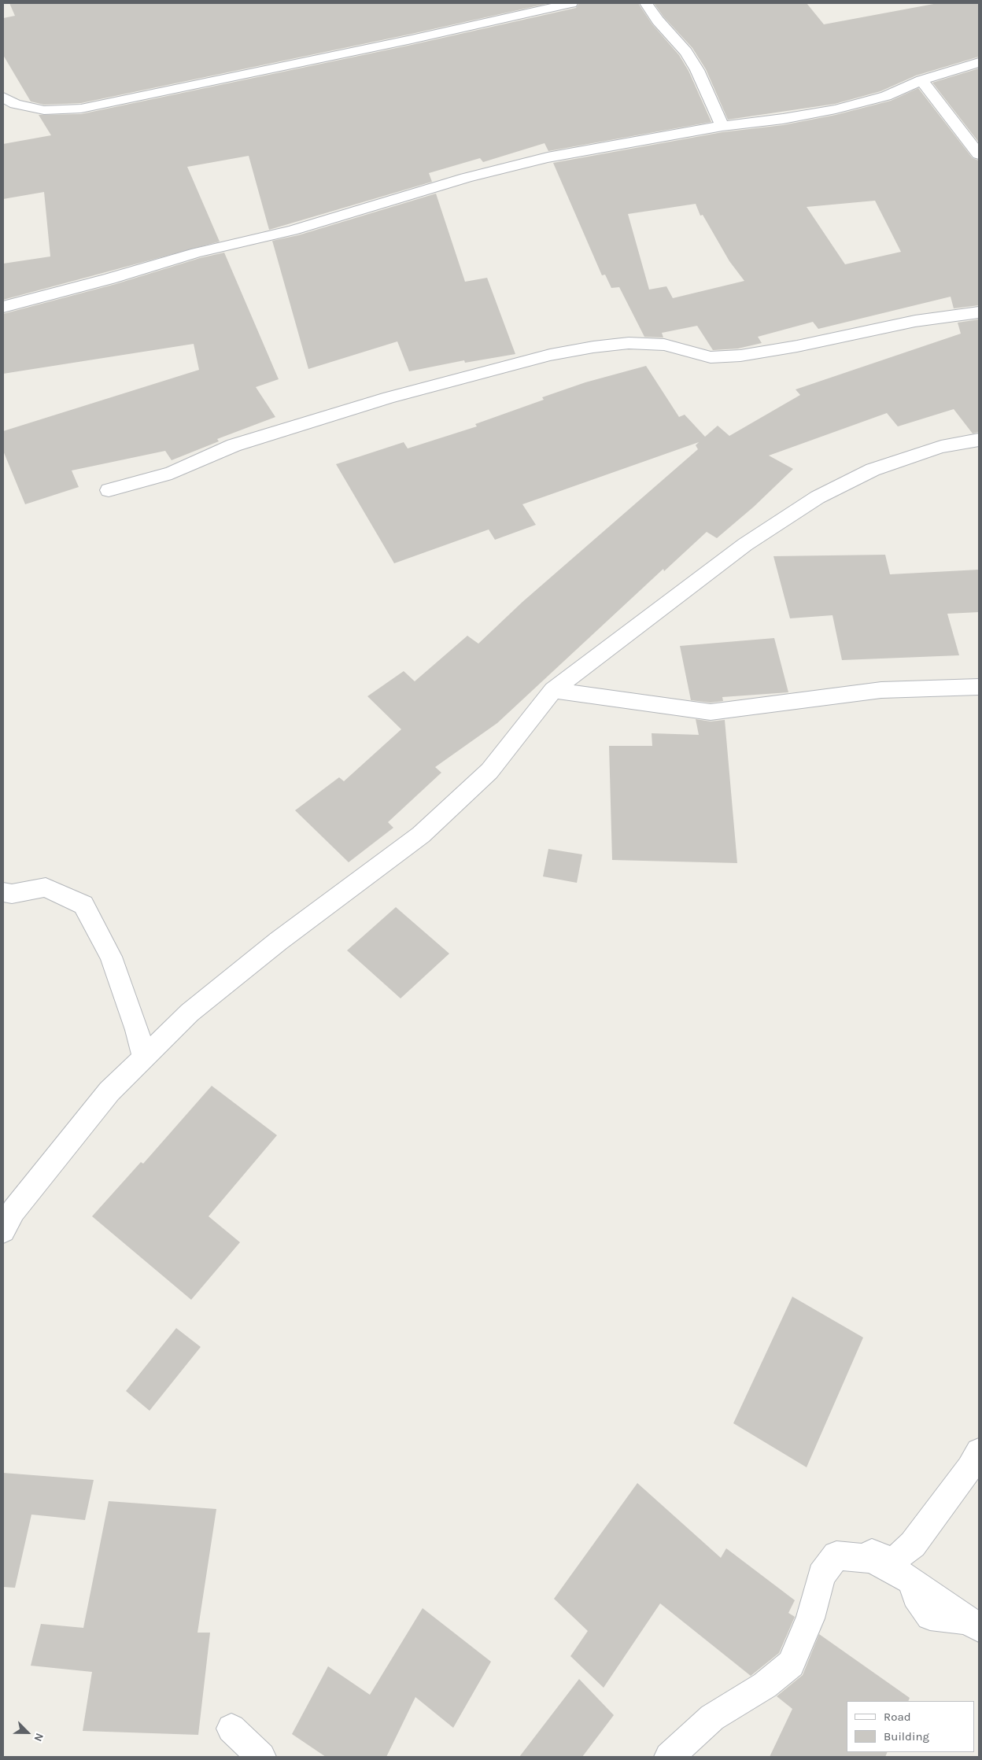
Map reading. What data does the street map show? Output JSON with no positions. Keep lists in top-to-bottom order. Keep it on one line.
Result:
{"legend":["Road","Building"],"north":"bottom right"}
